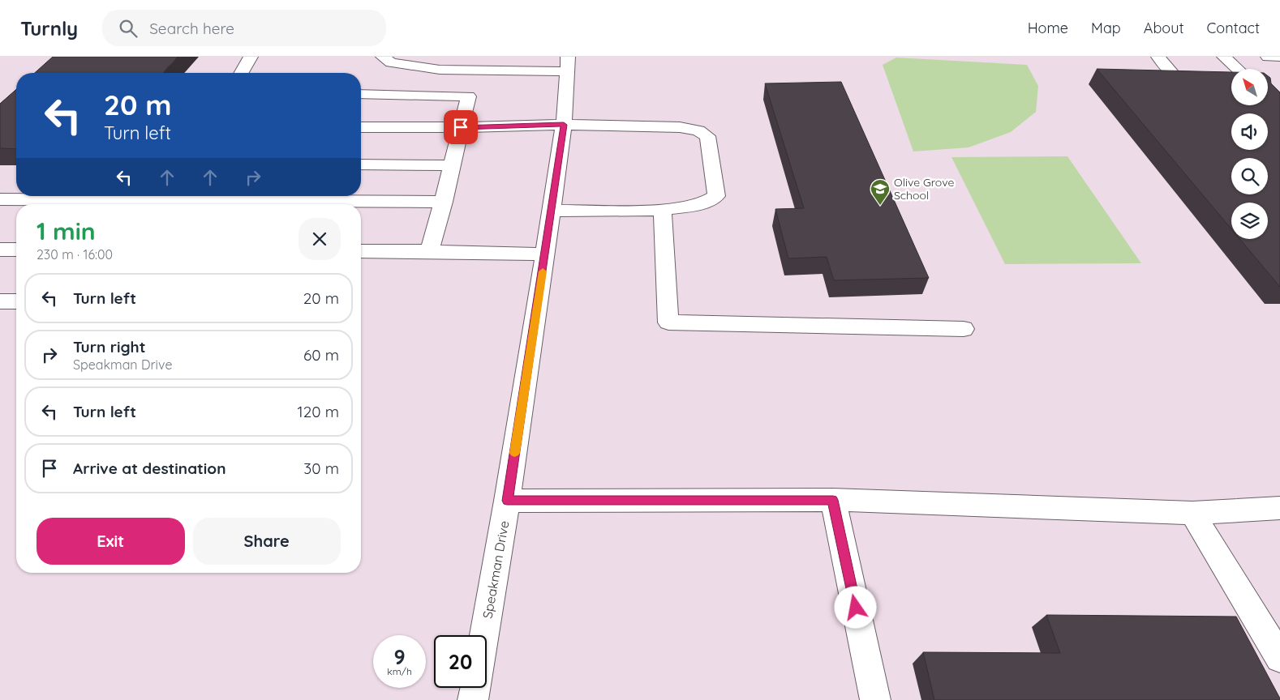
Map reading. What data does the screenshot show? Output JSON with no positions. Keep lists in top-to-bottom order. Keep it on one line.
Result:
{"streets":{"street":["Speakman Drive"]},"places":{"school or university":["Olive Grove School"]},"north":"top left","page":{"header":"Turnly","search":"Search here","nav":["Home","Map","About","Contact"],"turn":["20 m","Turn left"],"heading":["1 min","230 m · 16:00"],"list":[{"name":"Turn left","value":"20 m"},{"name":"Turn right","note":"Speakman Drive","value":"60 m"},{"name":"Turn left","value":"120 m"},{"name":"Arrive at destination","value":"30 m"}],"buttons":["Exit","Share"],"speed":"9 km/h","limit":"20"}}
